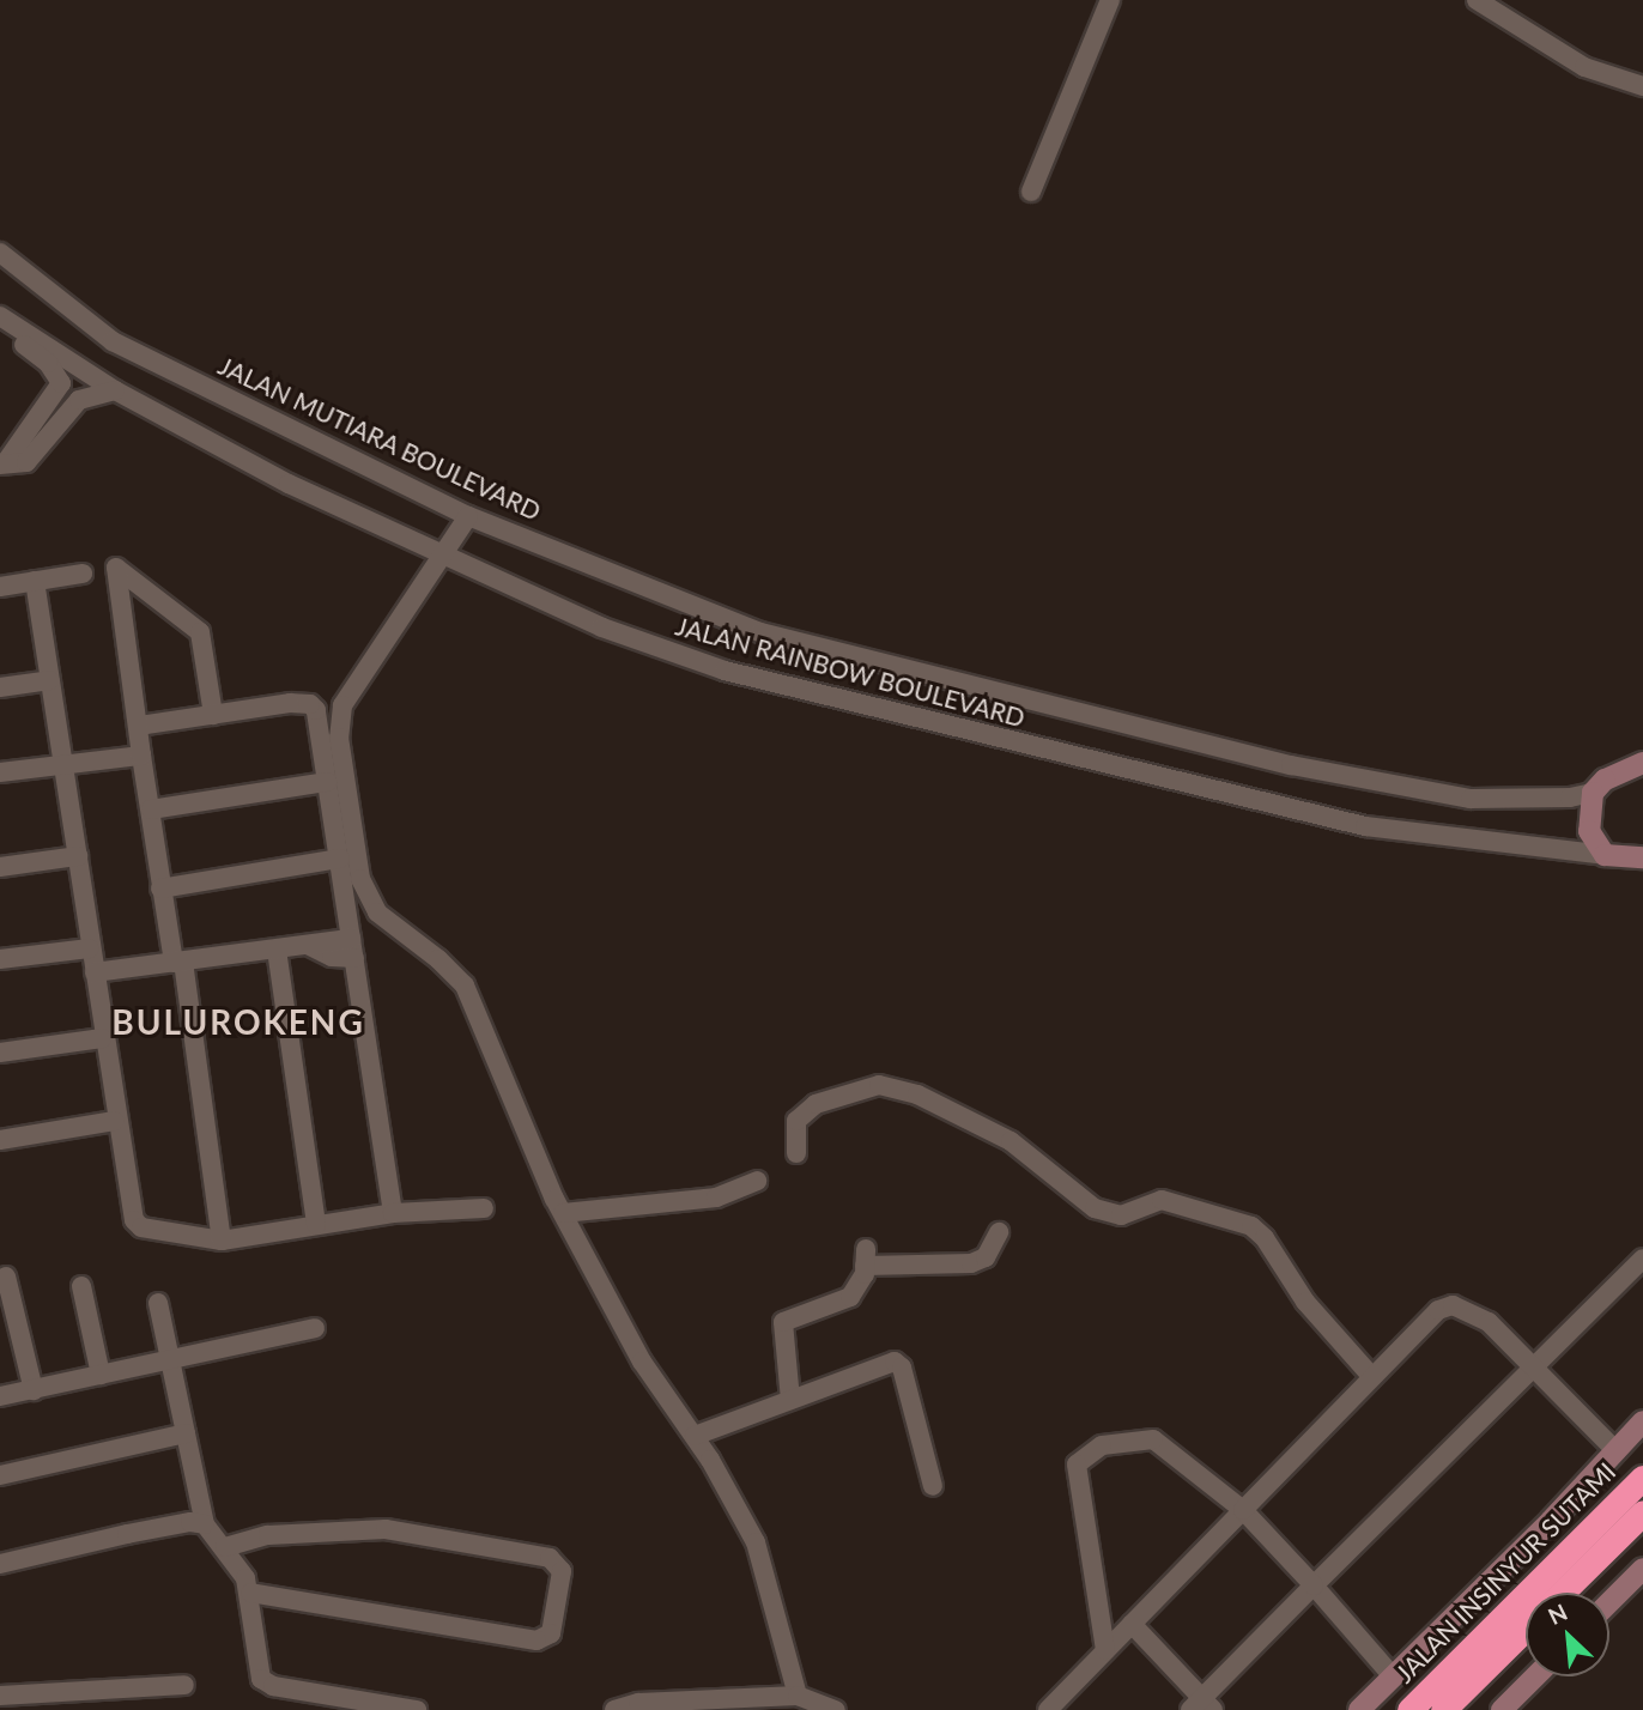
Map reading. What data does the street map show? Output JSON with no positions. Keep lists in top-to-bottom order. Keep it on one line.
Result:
{"streets":{"highway":["JALAN INSINYUR SUTAMI"],"street":["JALAN MUTIARA BOULEVARD","JALAN RAINBOW BOULEVARD"]},"crossings":[["JALAN MUTIARA BOULEVARD","JALAN RAINBOW BOULEVARD"]],"districts":["BULUROKENG"],"north":"top left"}
